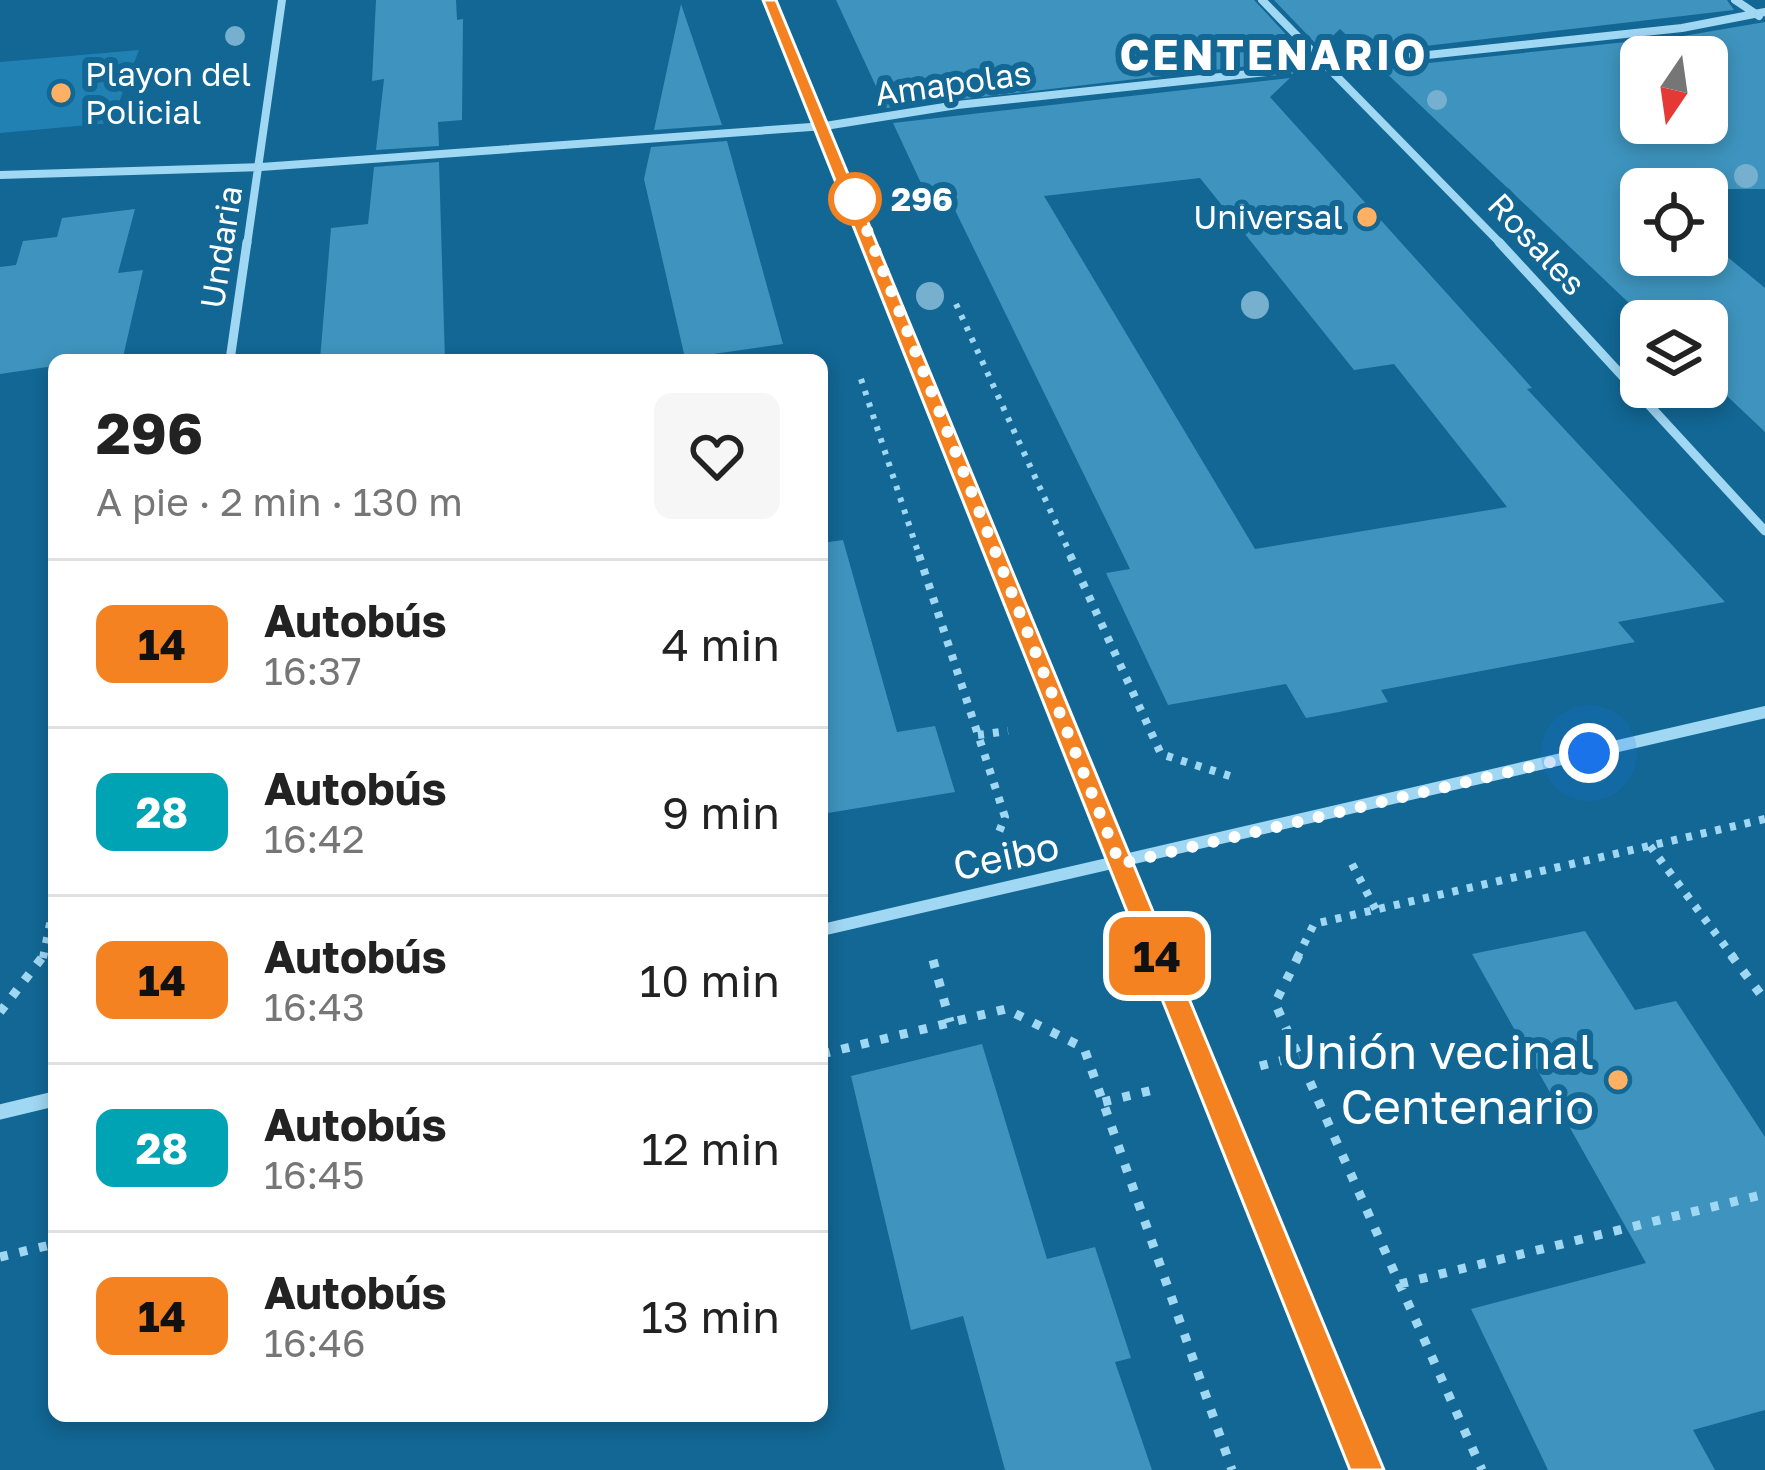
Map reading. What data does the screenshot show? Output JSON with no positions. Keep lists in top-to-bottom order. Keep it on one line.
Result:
{"streets":{"street":["Amapolas","Rosales","Undaria","Ceibo"]},"crossings":[["Amapolas","Rosales"],["Amapolas","Undaria"]],"districts":["CENTENARIO"],"places":["Playon del Policial","296","Universal","Unión vecinal Centenario"],"lines":["bus line 14"],"north":"bottom","page":{"on_map":"14","heading":["296","A pie · 2 min · 130 m"],"list":[{"mark":"14","name":"Autobús","note":"16:37","value":"4 min"},{"mark":"28","name":"Autobús","note":"16:42","value":"9 min"},{"mark":"14","name":"Autobús","note":"16:43","value":"10 min"},{"mark":"28","name":"Autobús","note":"16:45","value":"12 min"},{"mark":"14","name":"Autobús","note":"16:46","value":"13 min"}]}}
